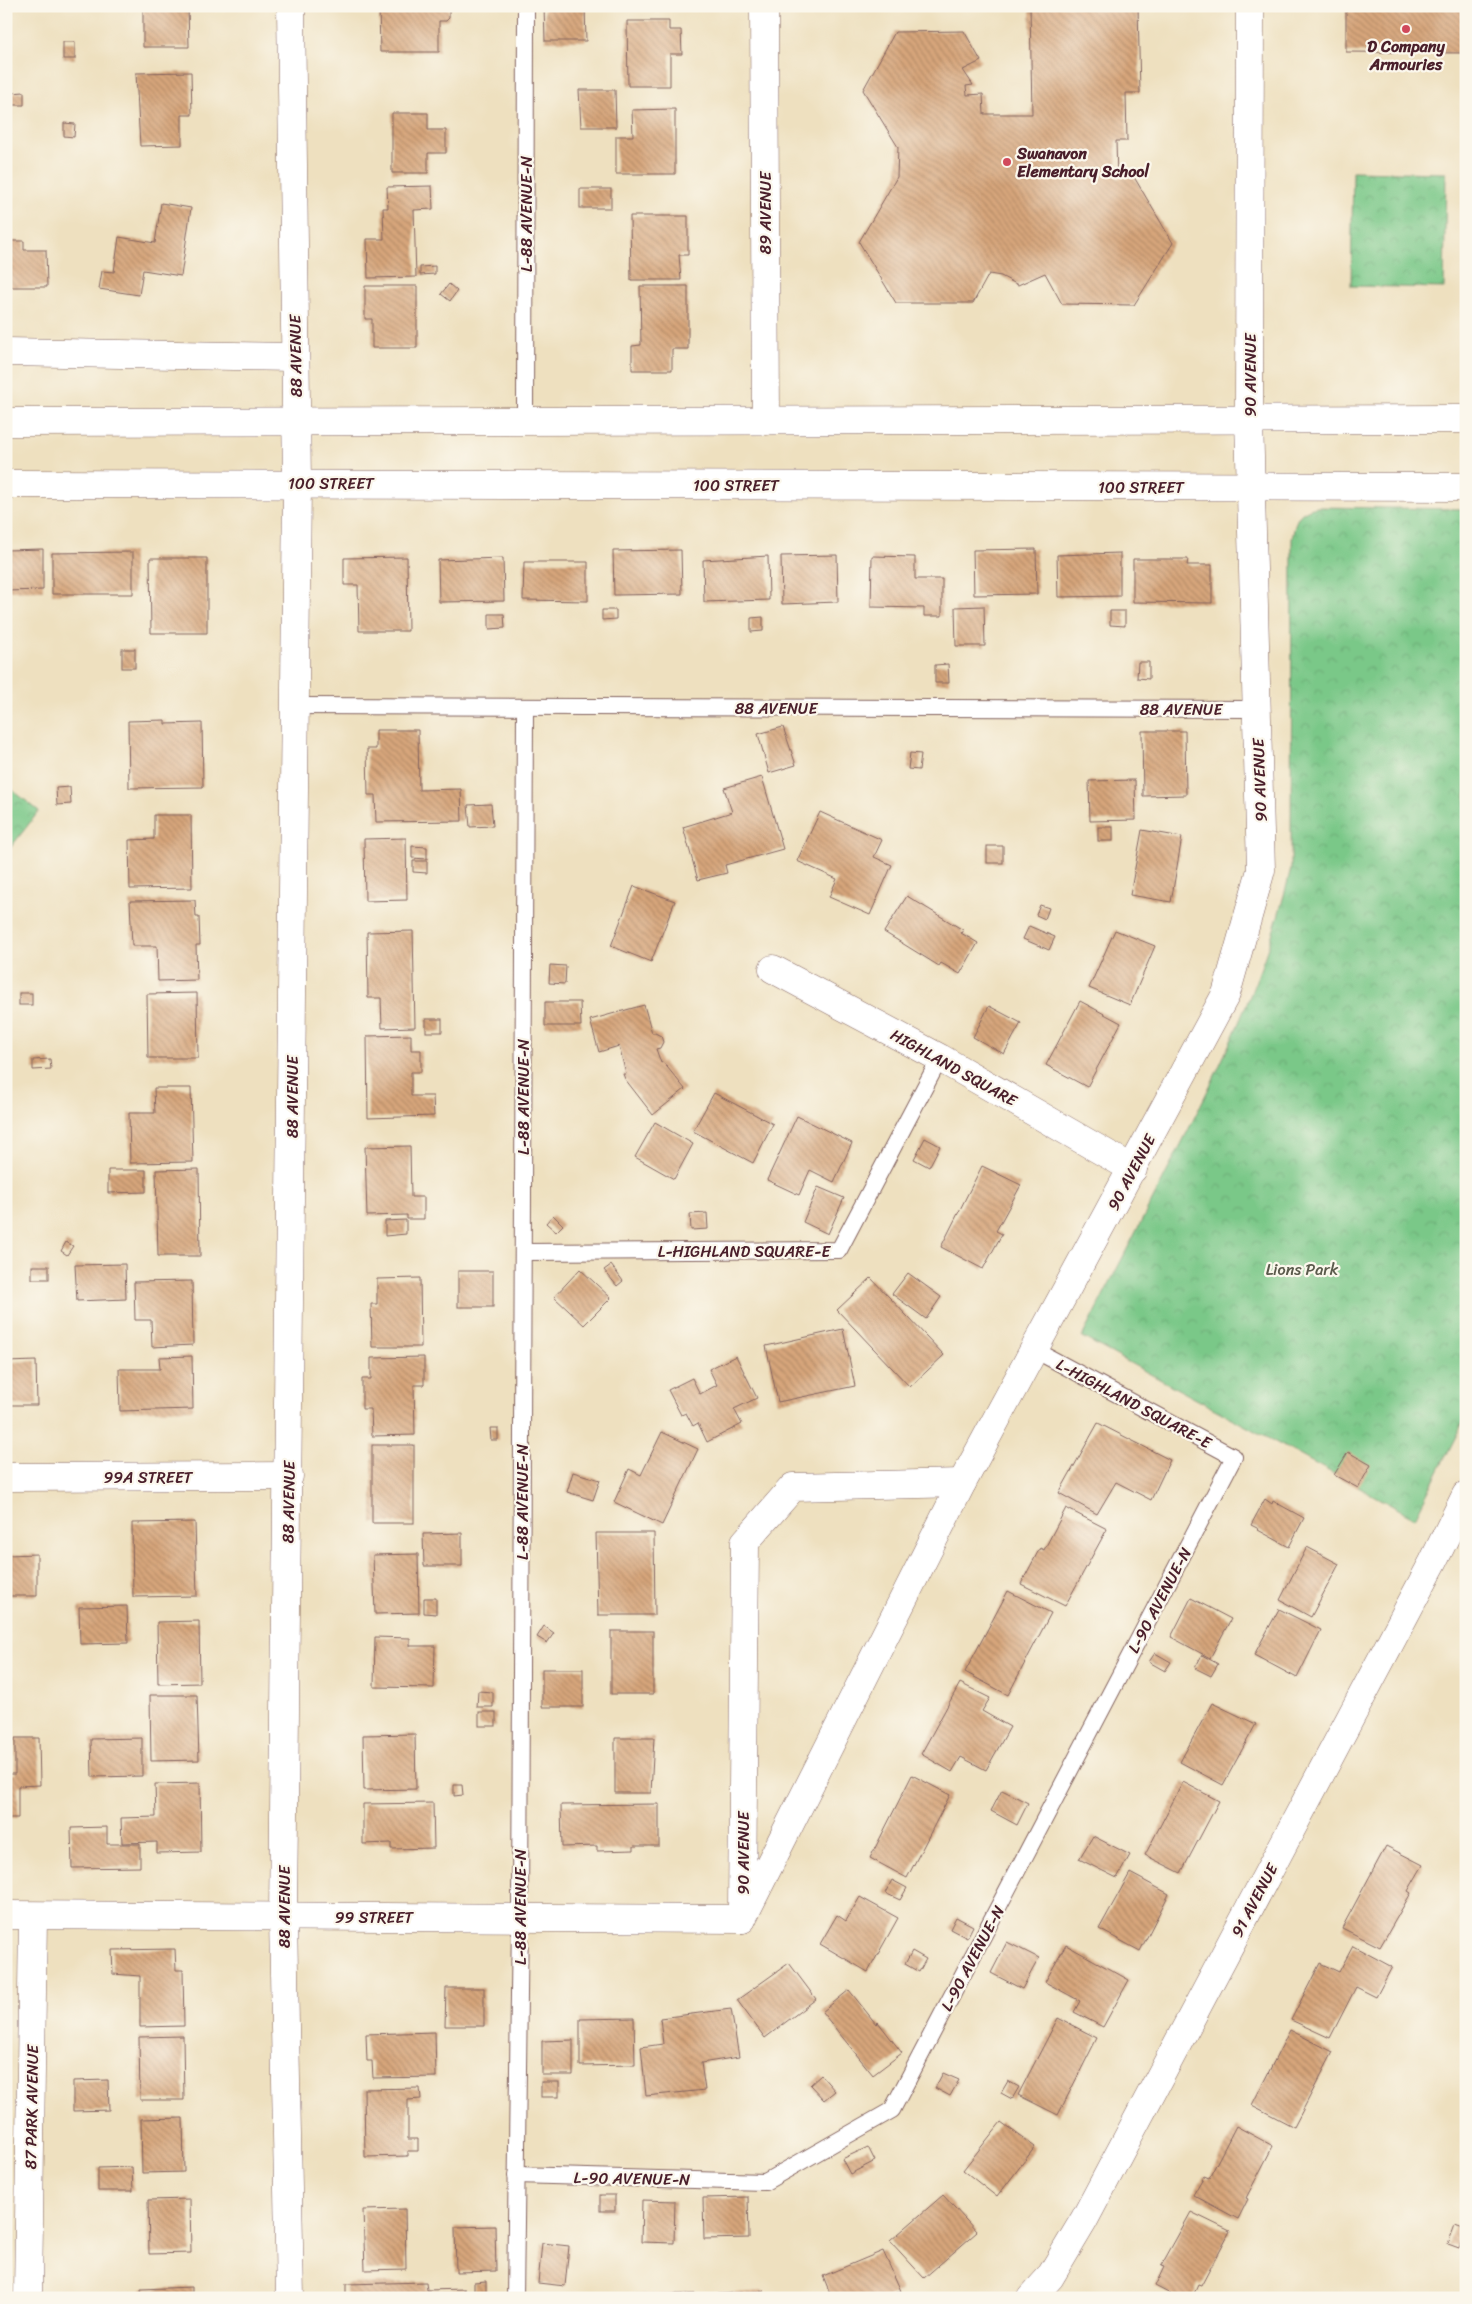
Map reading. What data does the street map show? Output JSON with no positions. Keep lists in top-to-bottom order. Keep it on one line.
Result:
{"streets":{"street":["89 AVENUE","88 AVENUE","90 AVENUE","100 STREET","HIGHLAND SQUARE","99A STREET","91 AVENUE","99 STREET","87 PARK AVENUE"],"lane":["L-88 AVENUE-N","L-HIGHLAND SQUARE-E","L-90 AVENUE-N"]},"crossings":[["L-88 AVENUE-N","88 AVENUE"],["L-88 AVENUE-N","L-HIGHLAND SQUARE-E"],["L-88 AVENUE-N","L-90 AVENUE-N"],["L-88 AVENUE-N","99 STREET"],["88 AVENUE","90 AVENUE"],["88 AVENUE","100 STREET"],["88 AVENUE","99A STREET"],["88 AVENUE","99 STREET"],["90 AVENUE","100 STREET"],["90 AVENUE","HIGHLAND SQUARE"],["90 AVENUE","L-HIGHLAND SQUARE-E"],["90 AVENUE","99 STREET"],["HIGHLAND SQUARE","L-HIGHLAND SQUARE-E"],["L-HIGHLAND SQUARE-E","L-90 AVENUE-N"],["99 STREET","87 PARK AVENUE"]],"parks":["Lions Park"],"places":["D Company Armouries","Swanavon Elementary School"]}
